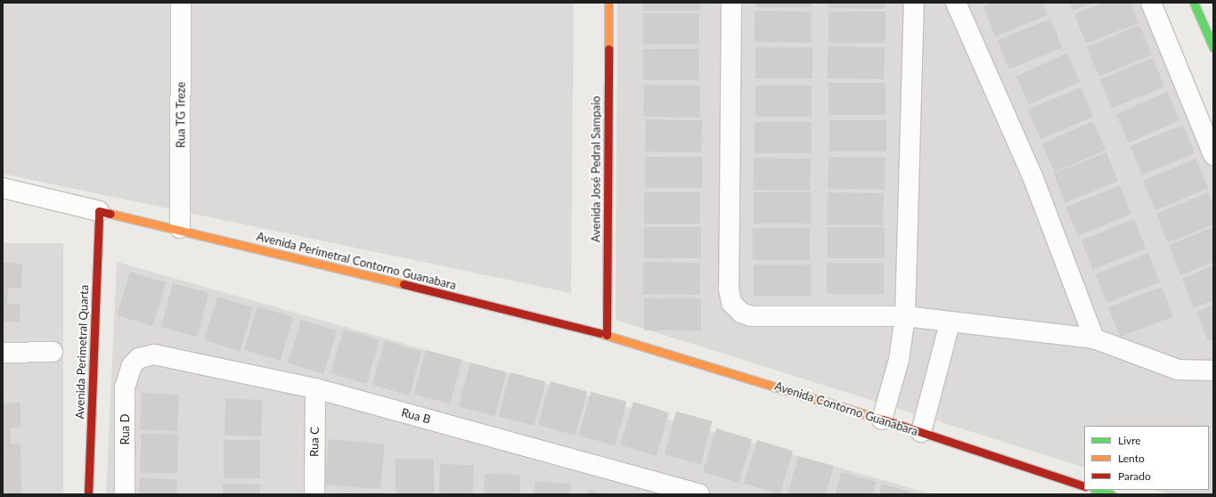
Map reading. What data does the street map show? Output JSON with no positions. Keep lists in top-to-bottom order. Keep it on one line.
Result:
{"streets":{"main road":["Avenida José Pedral Sampaio","Avenida Perimetral Contorno Guanabara","Avenida Perimetral Quarta","Avenida Contorno Guanabara"],"street":["Rua TG Treze","Rua B","Rua D","Rua C"]},"crossings":[["Rua TG Treze","Avenida Perimetral Contorno Guanabara"],["Avenida José Pedral Sampaio","Avenida Perimetral Contorno Guanabara"],["Avenida José Pedral Sampaio","Avenida Contorno Guanabara"],["Avenida Perimetral Contorno Guanabara","Avenida Perimetral Quarta"],["Avenida Perimetral Contorno Guanabara","Avenida Contorno Guanabara"],["Rua B","Rua D"],["Rua B","Rua C"]],"legend":["Livre","Lento","Parado"]}
